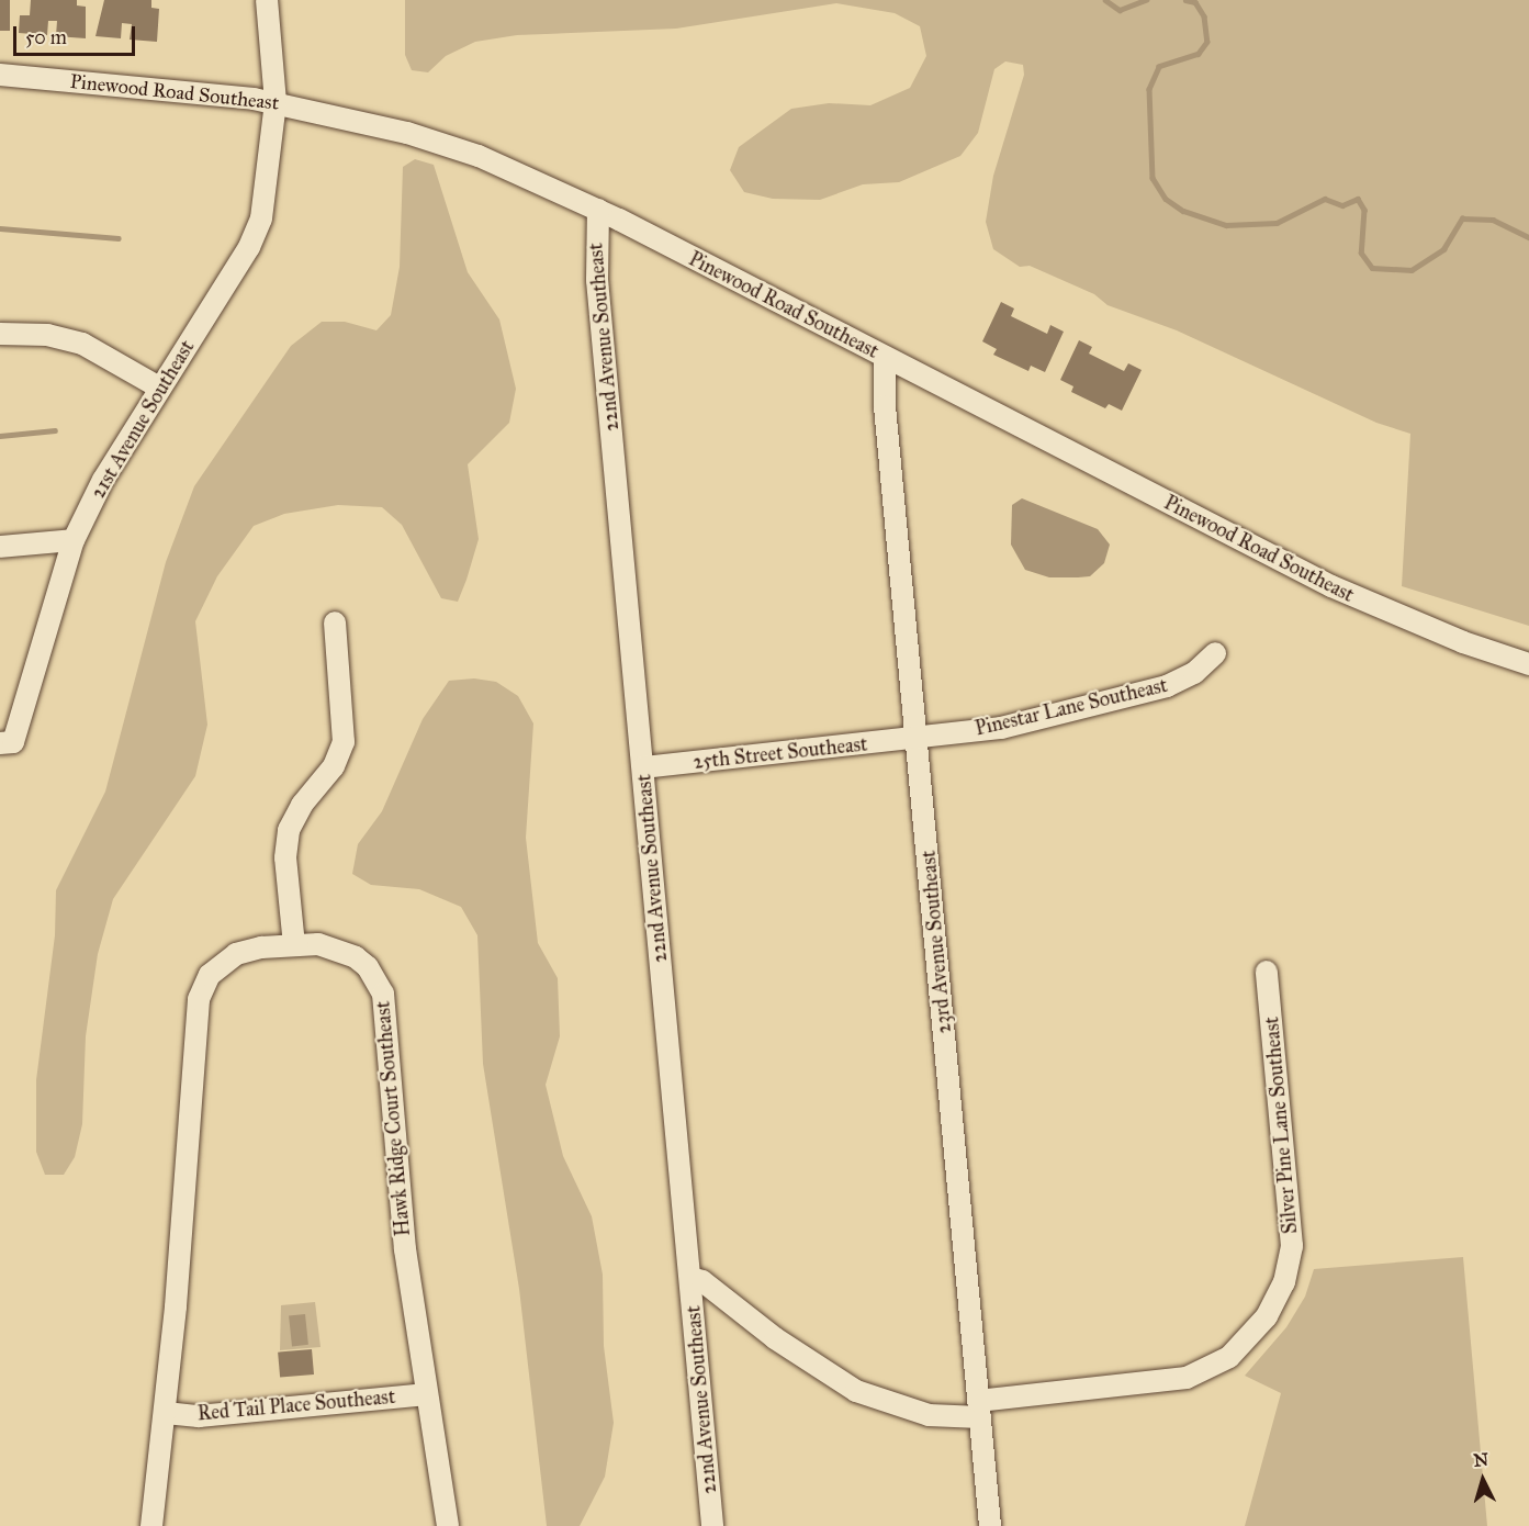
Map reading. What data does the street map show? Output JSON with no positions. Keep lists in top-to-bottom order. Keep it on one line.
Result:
{"streets":{"street":["Pinewood Road Southeast","22nd Avenue Southeast","21st Avenue Southeast","Pinestar Lane Southeast","25th Street Southeast","23rd Avenue Southeast","Hawk Ridge Court Southeast","Silver Pine Lane Southeast","Red Tail Place Southeast"]},"crossings":[["Pinewood Road Southeast","22nd Avenue Southeast"],["Pinewood Road Southeast","21st Avenue Southeast"],["Pinewood Road Southeast","23rd Avenue Southeast"],["22nd Avenue Southeast","25th Street Southeast"],["22nd Avenue Southeast","Silver Pine Lane Southeast"],["Pinestar Lane Southeast","25th Street Southeast"],["Pinestar Lane Southeast","23rd Avenue Southeast"],["25th Street Southeast","23rd Avenue Southeast"],["23rd Avenue Southeast","Silver Pine Lane Southeast"],["Hawk Ridge Court Southeast","Red Tail Place Southeast"]],"scale_bar":"50 m","north":"top"}
